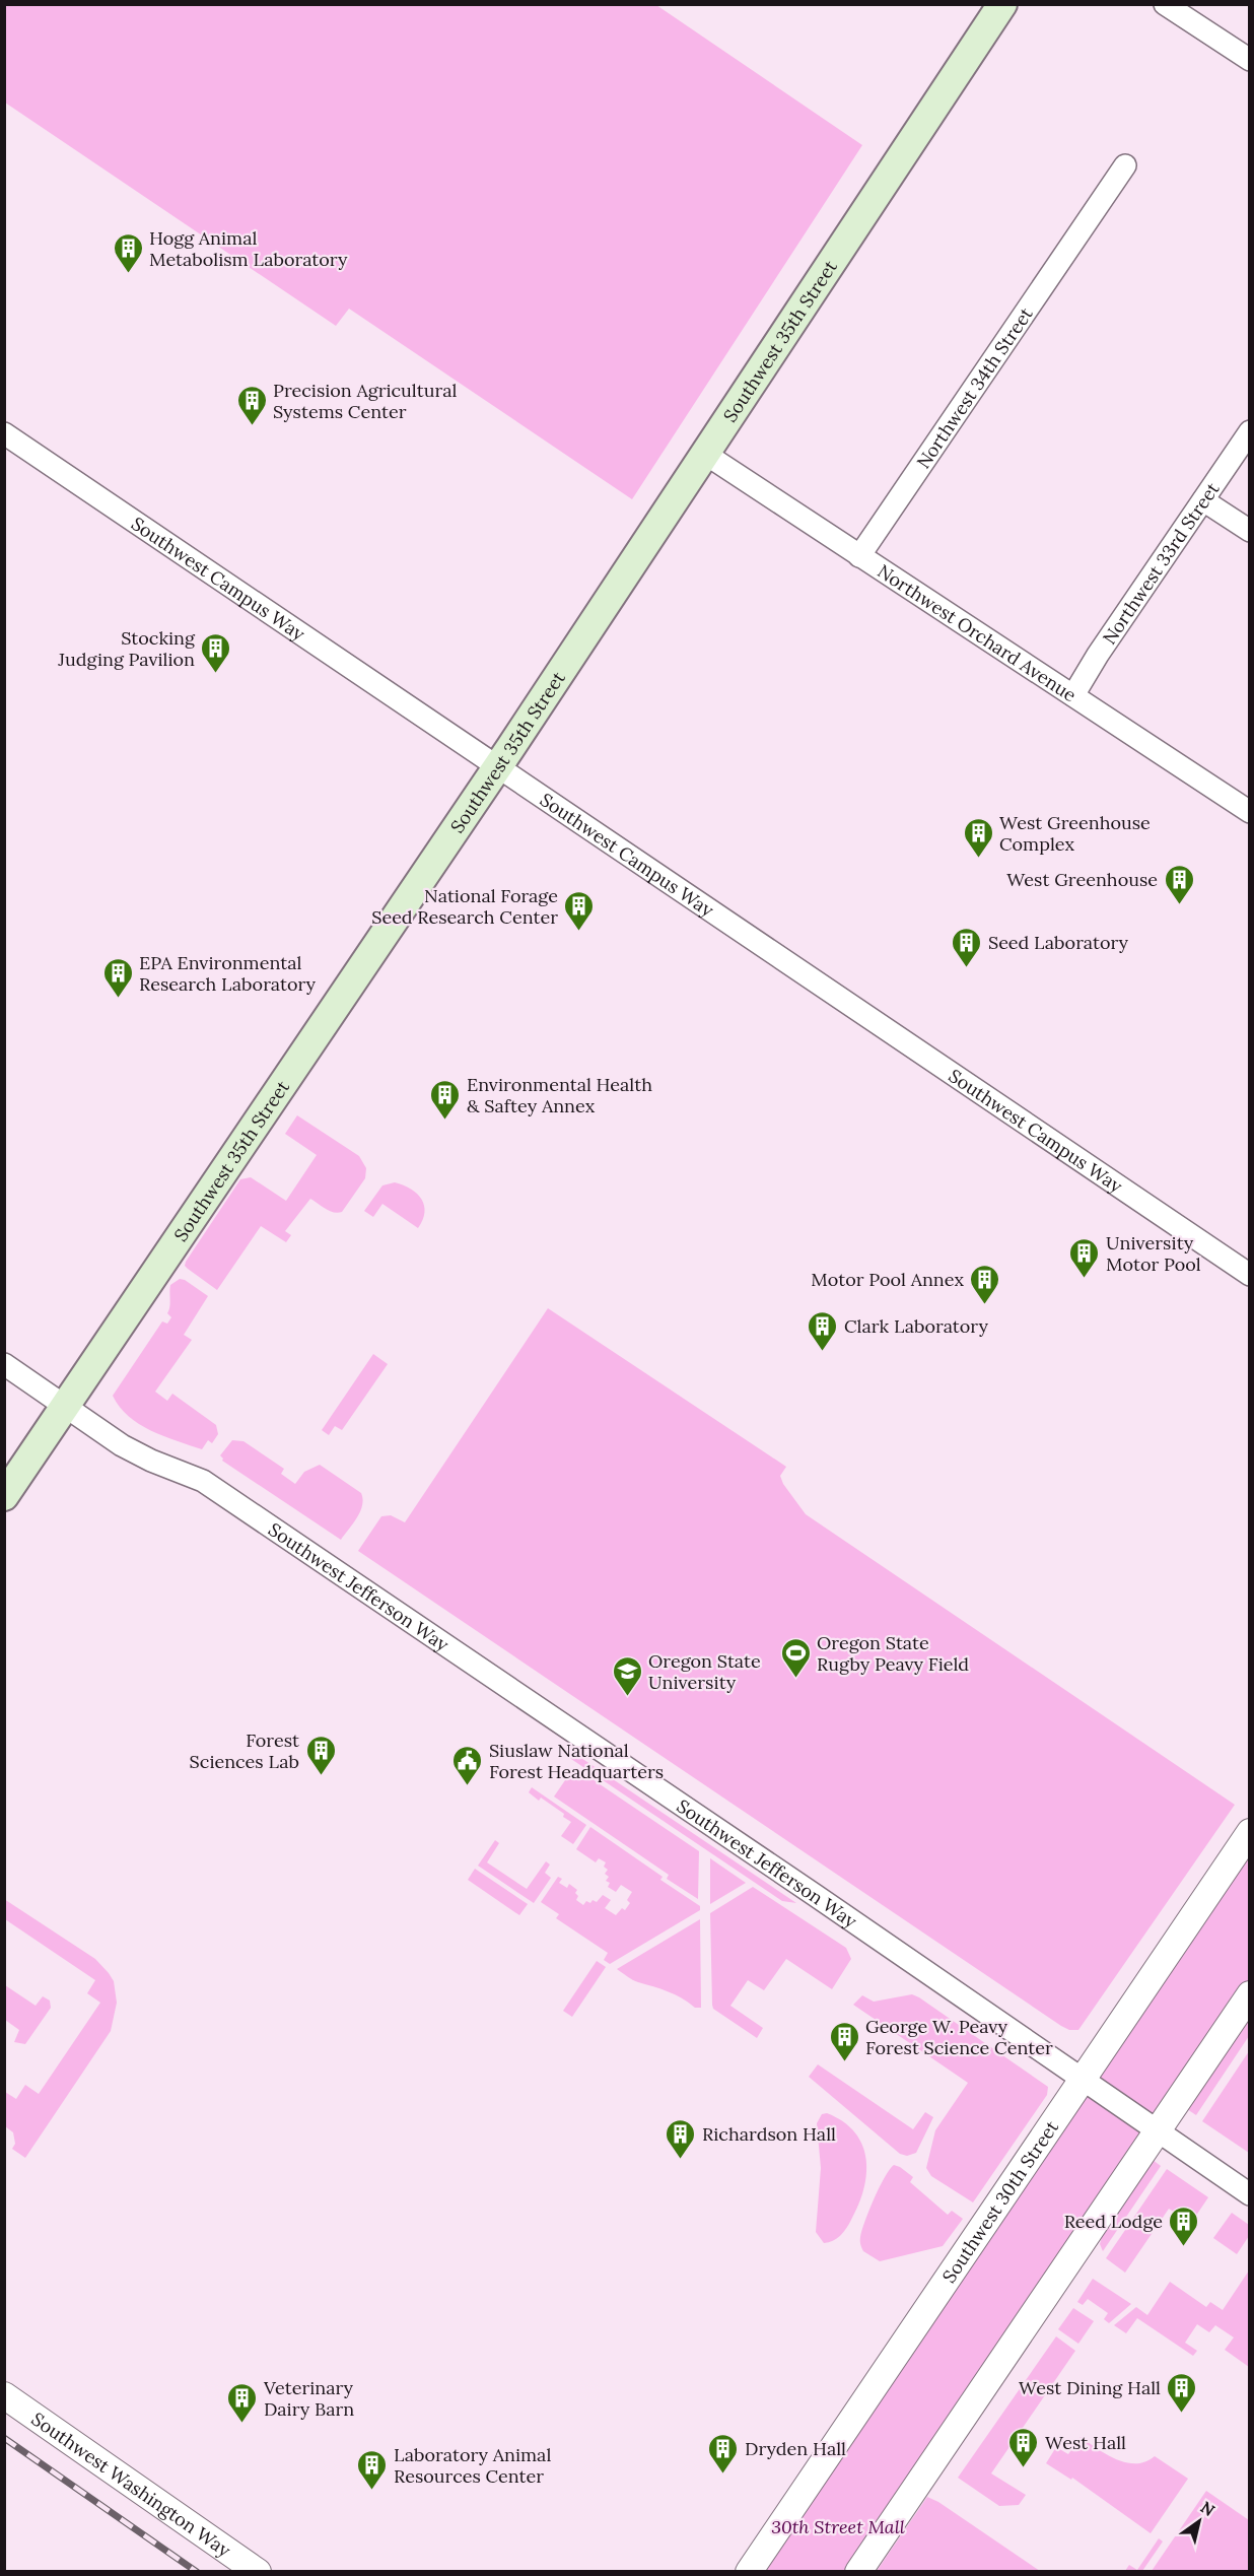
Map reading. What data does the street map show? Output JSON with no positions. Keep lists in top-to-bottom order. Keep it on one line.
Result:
{"streets":{"main road":["Southwest 35th Street"],"street":["Northwest 34th Street","Northwest 33rd Street","Southwest Campus Way","Northwest Orchard Avenue","Southwest Jefferson Way","Southwest 30th Street","Southwest Washington Way"]},"crossings":[["Southwest 35th Street","Southwest Campus Way"],["Southwest 35th Street","Northwest Orchard Avenue"],["Southwest 35th Street","Southwest Jefferson Way"],["Northwest 34th Street","Northwest Orchard Avenue"],["Northwest 33rd Street","Northwest Orchard Avenue"],["Southwest Jefferson Way","Southwest 30th Street"]],"parks":["30th Street Mall"],"places":{"building":["Hogg Animal Metabolism Laboratory","Precision Agricultural Systems Center","Stocking Judging Pavilion","West Greenhouse Complex","West Greenhouse","National Forage Seed Research Center","Seed Laboratory","EPA Environmental Research Laboratory","Environmental Health & Saftey Annex","University Motor Pool","Motor Pool Annex","Clark Laboratory","Forest Sciences Lab","George W. Peavy Forest Science Center","Richardson Hall","Reed Lodge","West Dining Hall","Veterinary Dairy Barn","West Hall","Dryden Hall","Laboratory Animal Resources Center"],"sports":["Oregon State Rugby Peavy Field"],"school or university":["Oregon State University"],"public building":["Siuslaw National Forest Headquarters"]},"north":"top right"}
